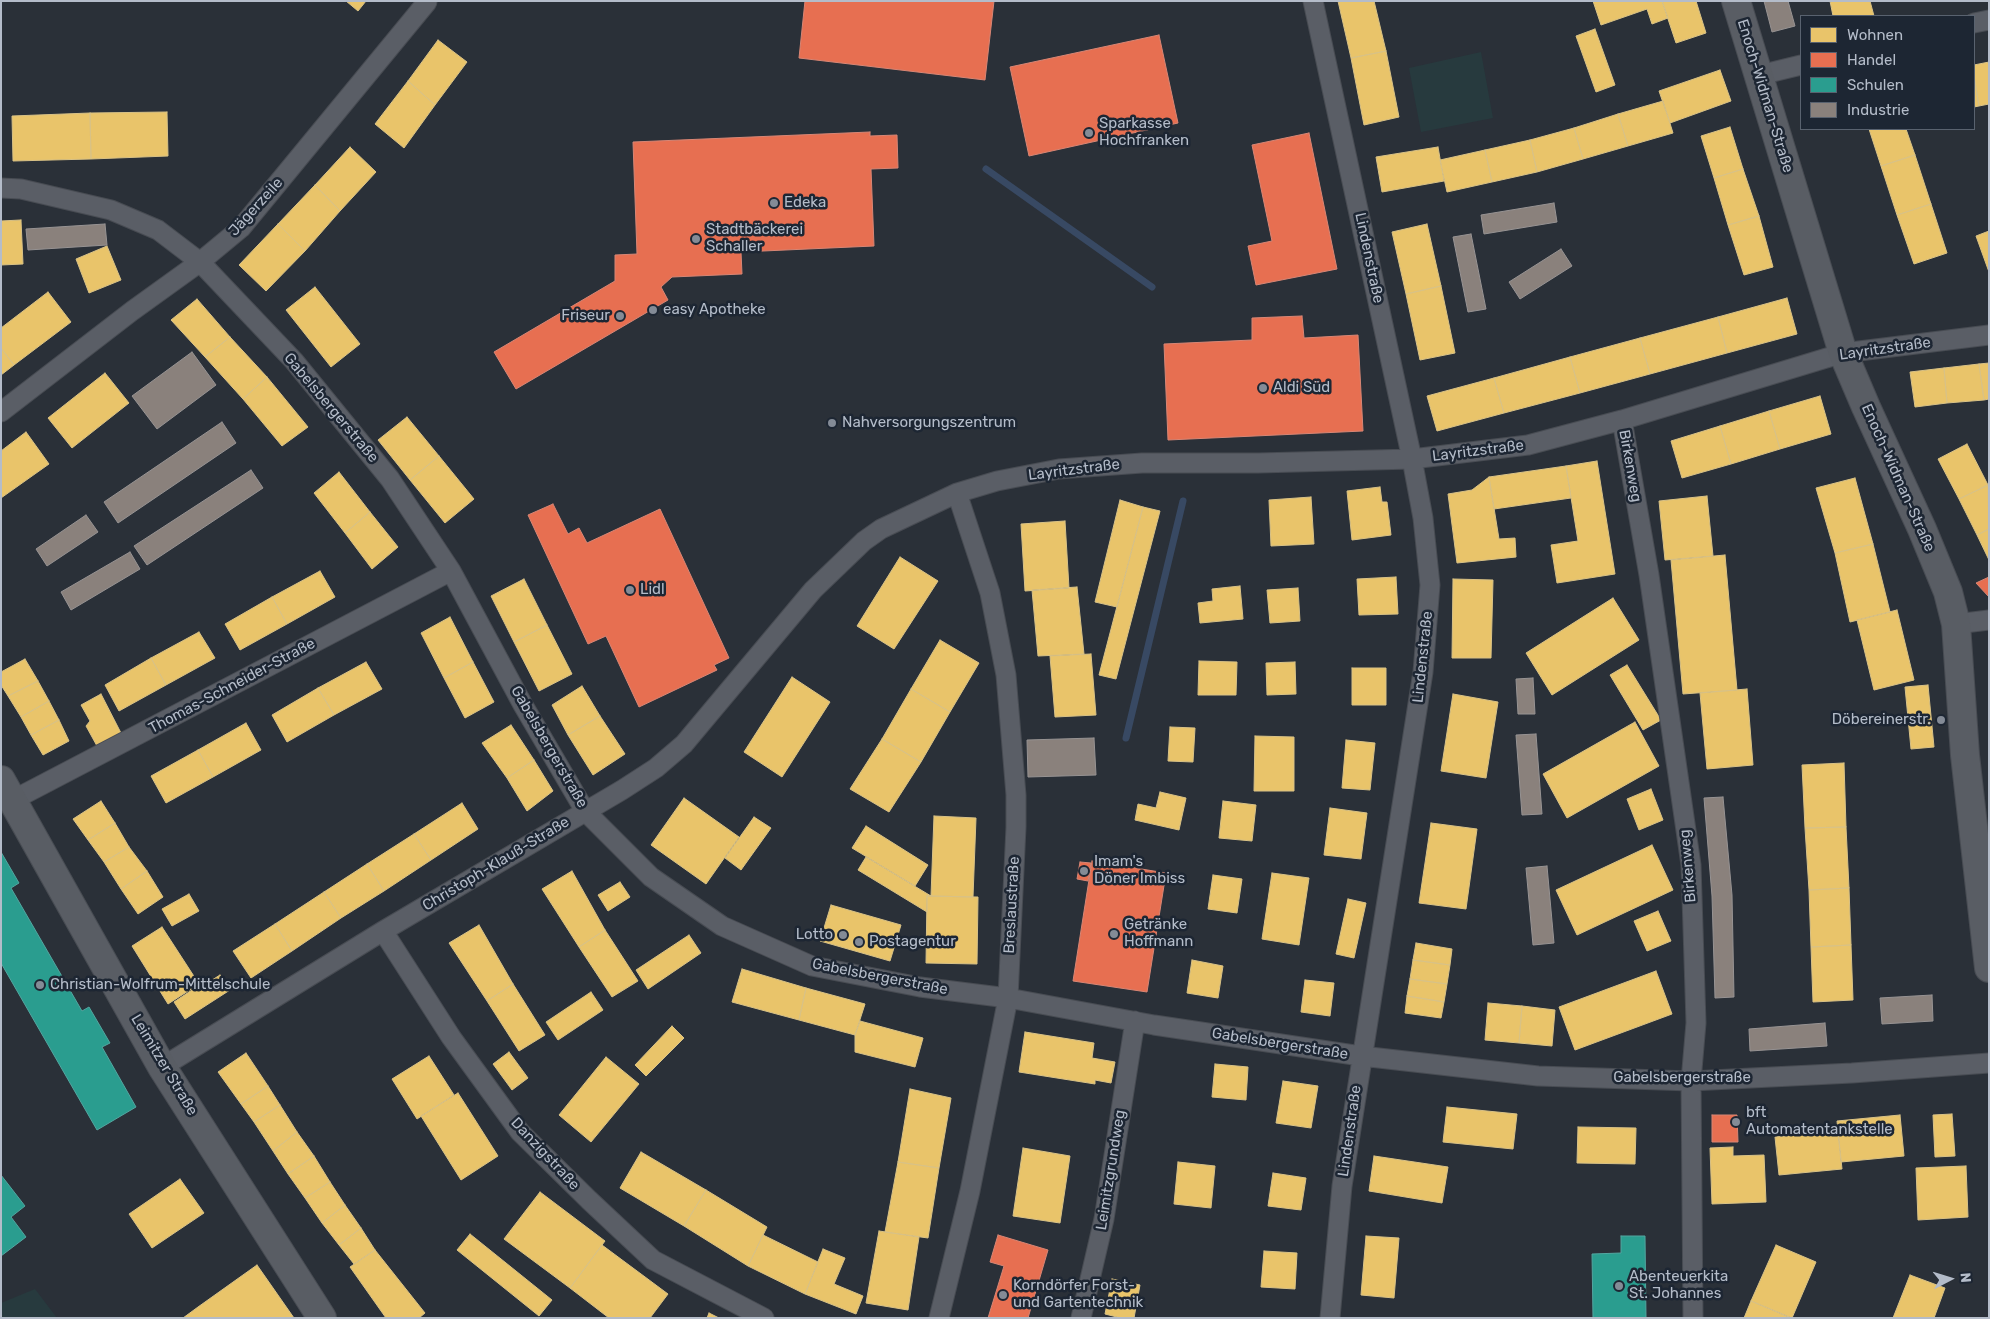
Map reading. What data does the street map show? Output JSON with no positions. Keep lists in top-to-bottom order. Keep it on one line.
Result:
{"streets":{"street":["Enoch-Widman-Straße","Jägerzeile","Lindenstraße","Layritzstraße","Gabelsbergerstraße","Birkenweg","Thomas-Schneider-Straße","Christoph-Klauß-Straße","Breslaustraße","Leimitzer Straße","Danzigstraße","Leimitzgrundweg"]},"crossings":[["Enoch-Widman-Straße","Layritzstraße"],["Jägerzeile","Gabelsbergerstraße"],["Lindenstraße","Layritzstraße"],["Lindenstraße","Gabelsbergerstraße"],["Layritzstraße","Birkenweg"],["Layritzstraße","Christoph-Klauß-Straße"],["Layritzstraße","Breslaustraße"],["Gabelsbergerstraße","Birkenweg"],["Gabelsbergerstraße","Thomas-Schneider-Straße"],["Gabelsbergerstraße","Christoph-Klauß-Straße"],["Gabelsbergerstraße","Breslaustraße"],["Gabelsbergerstraße","Leimitzgrundweg"],["Thomas-Schneider-Straße","Leimitzer Straße"],["Christoph-Klauß-Straße","Breslaustraße"],["Christoph-Klauß-Straße","Leimitzer Straße"],["Christoph-Klauß-Straße","Danzigstraße"]],"places":["Sparkasse Hochfranken","Edeka","Stadtbäckerei Schaller","easy Apotheke","Friseur","Aldi Süd","Nahversorgungszentrum","Lidl","Döbereinerstr.","Imam's Döner Imbiss","Getränke Hoffmann","Lotto","Postagentur","Christian-Wolfrum-Mittelschule","bft Automatentankstelle","Abenteuerkita St. Johannes","Korndörfer Forst- und Gartentechnik"],"legend":["Wohnen","Handel","Schulen","Industrie"],"north":"right"}
